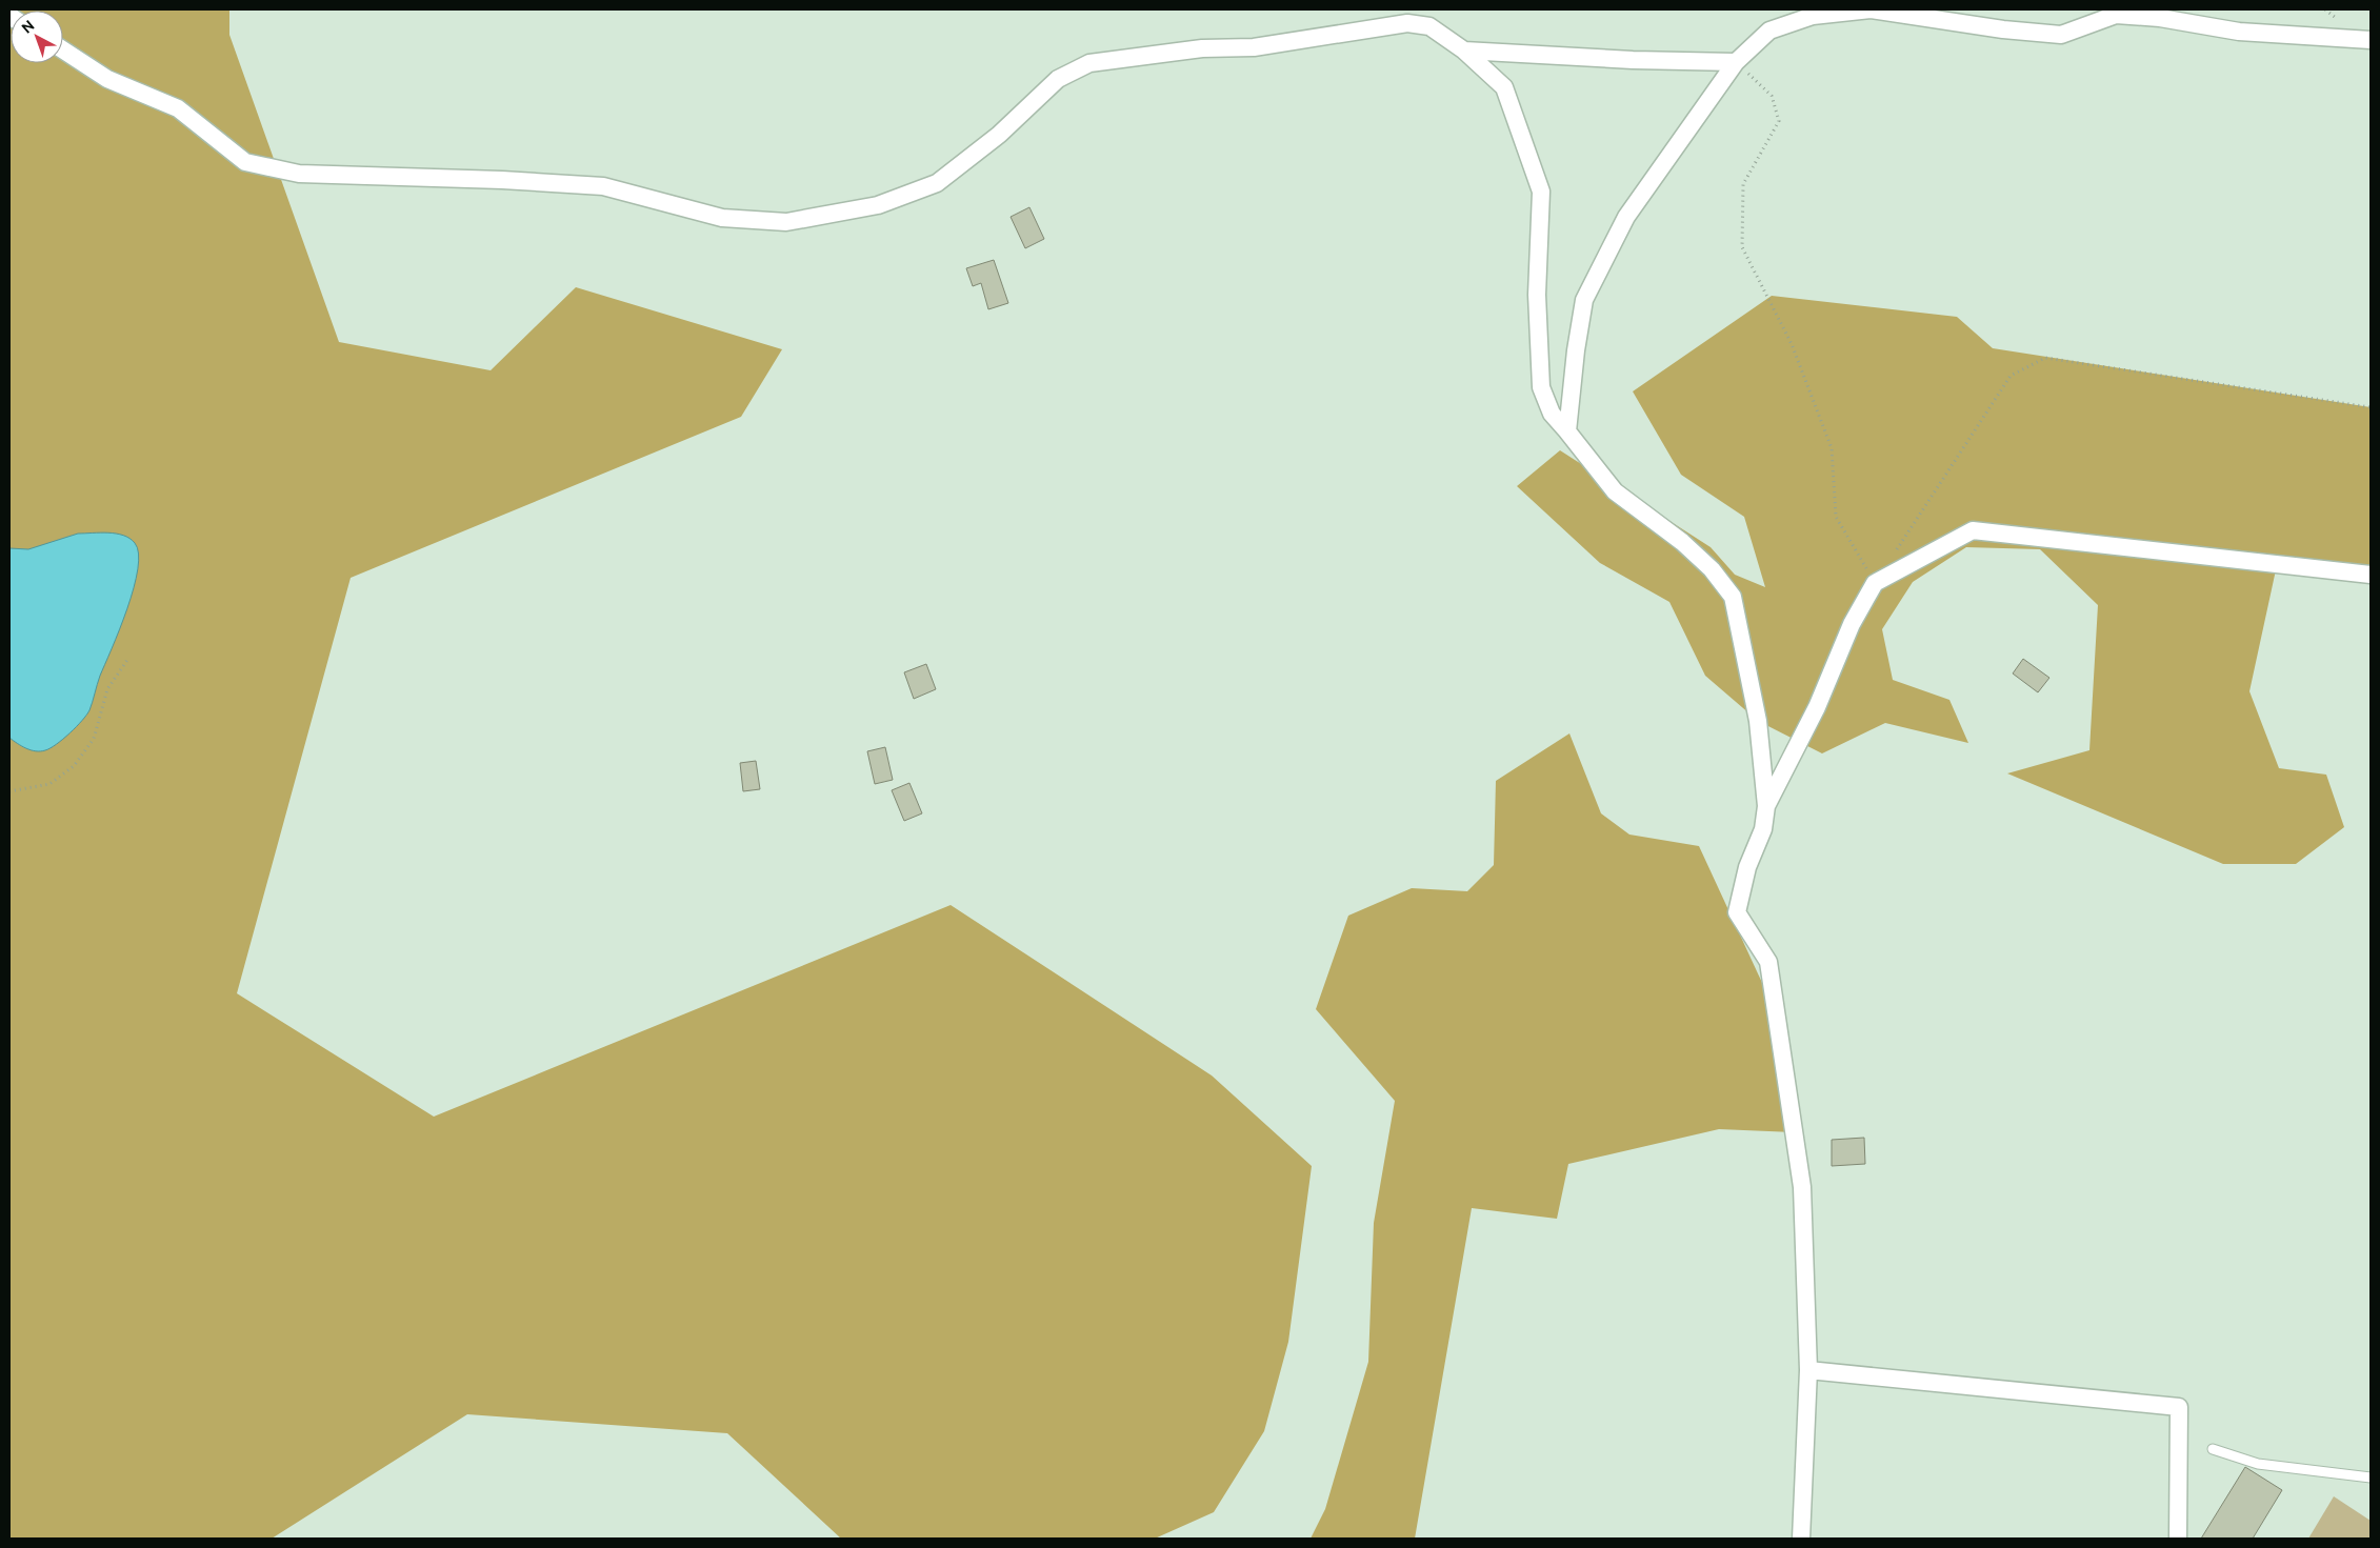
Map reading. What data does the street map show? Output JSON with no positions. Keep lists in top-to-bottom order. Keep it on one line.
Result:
{"north":"top left"}
